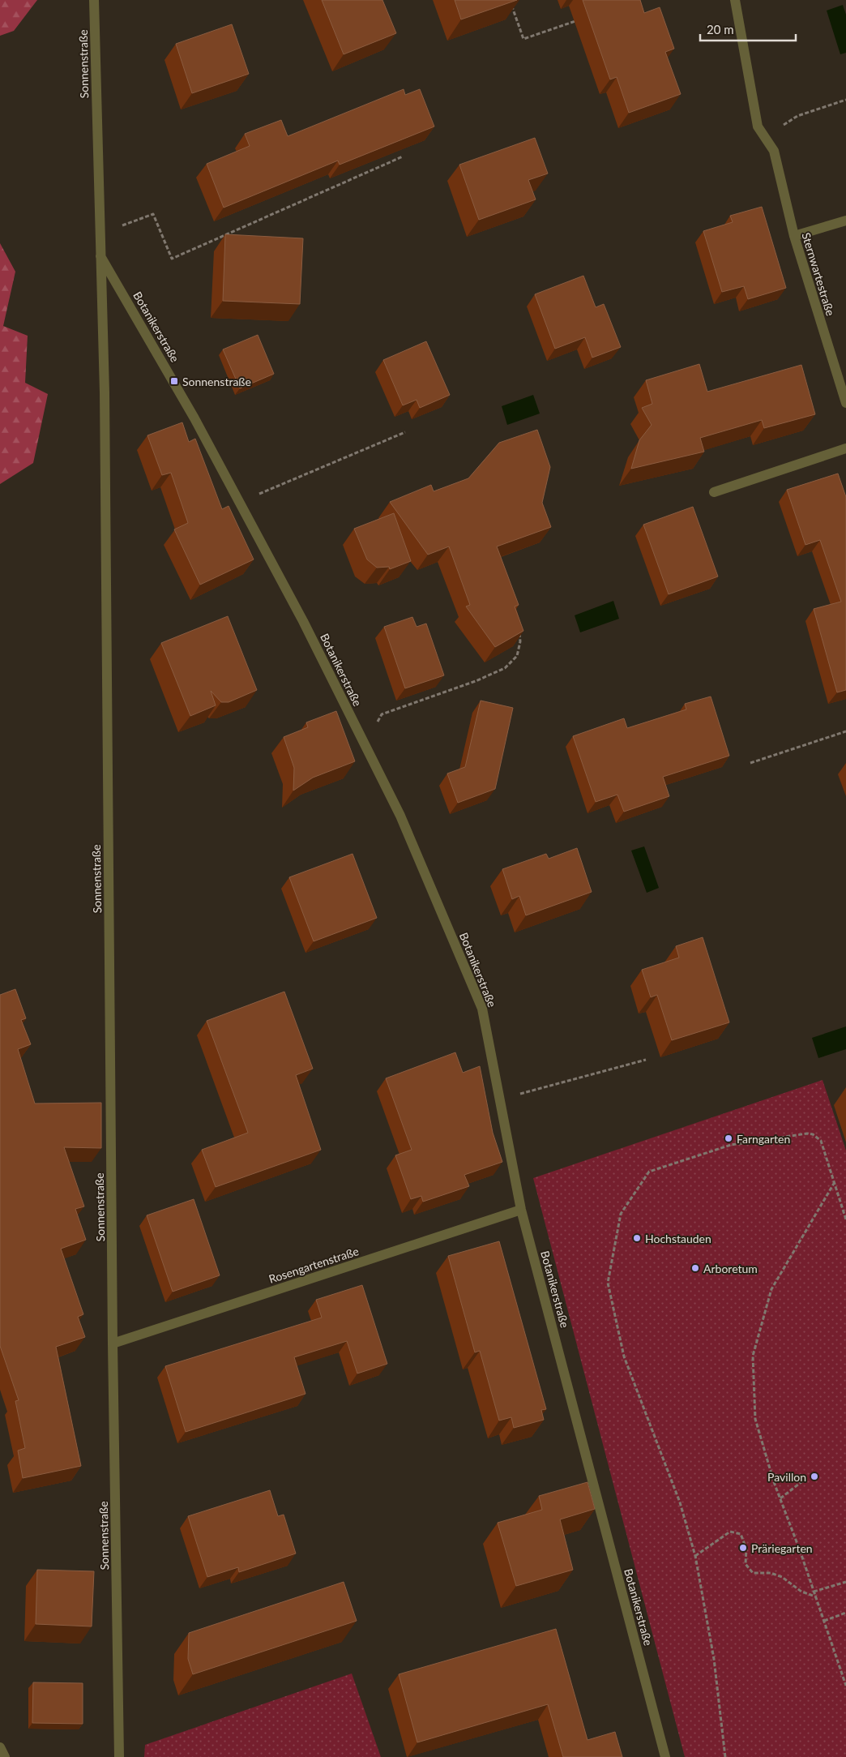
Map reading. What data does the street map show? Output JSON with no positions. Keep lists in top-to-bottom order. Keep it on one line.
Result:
{"streets":{"street":["Sonnenstraße","Sternwartestraße","Botanikerstraße","Rosengartenstraße"]},"crossings":[["Sonnenstraße","Botanikerstraße"],["Sonnenstraße","Rosengartenstraße"],["Botanikerstraße","Rosengartenstraße"]],"places":{"transit":["Sonnenstraße"],"other":["Farngarten","Hochstauden","Arboretum","Pavillon","Präriegarten"]},"scale_bar":"20 m"}
